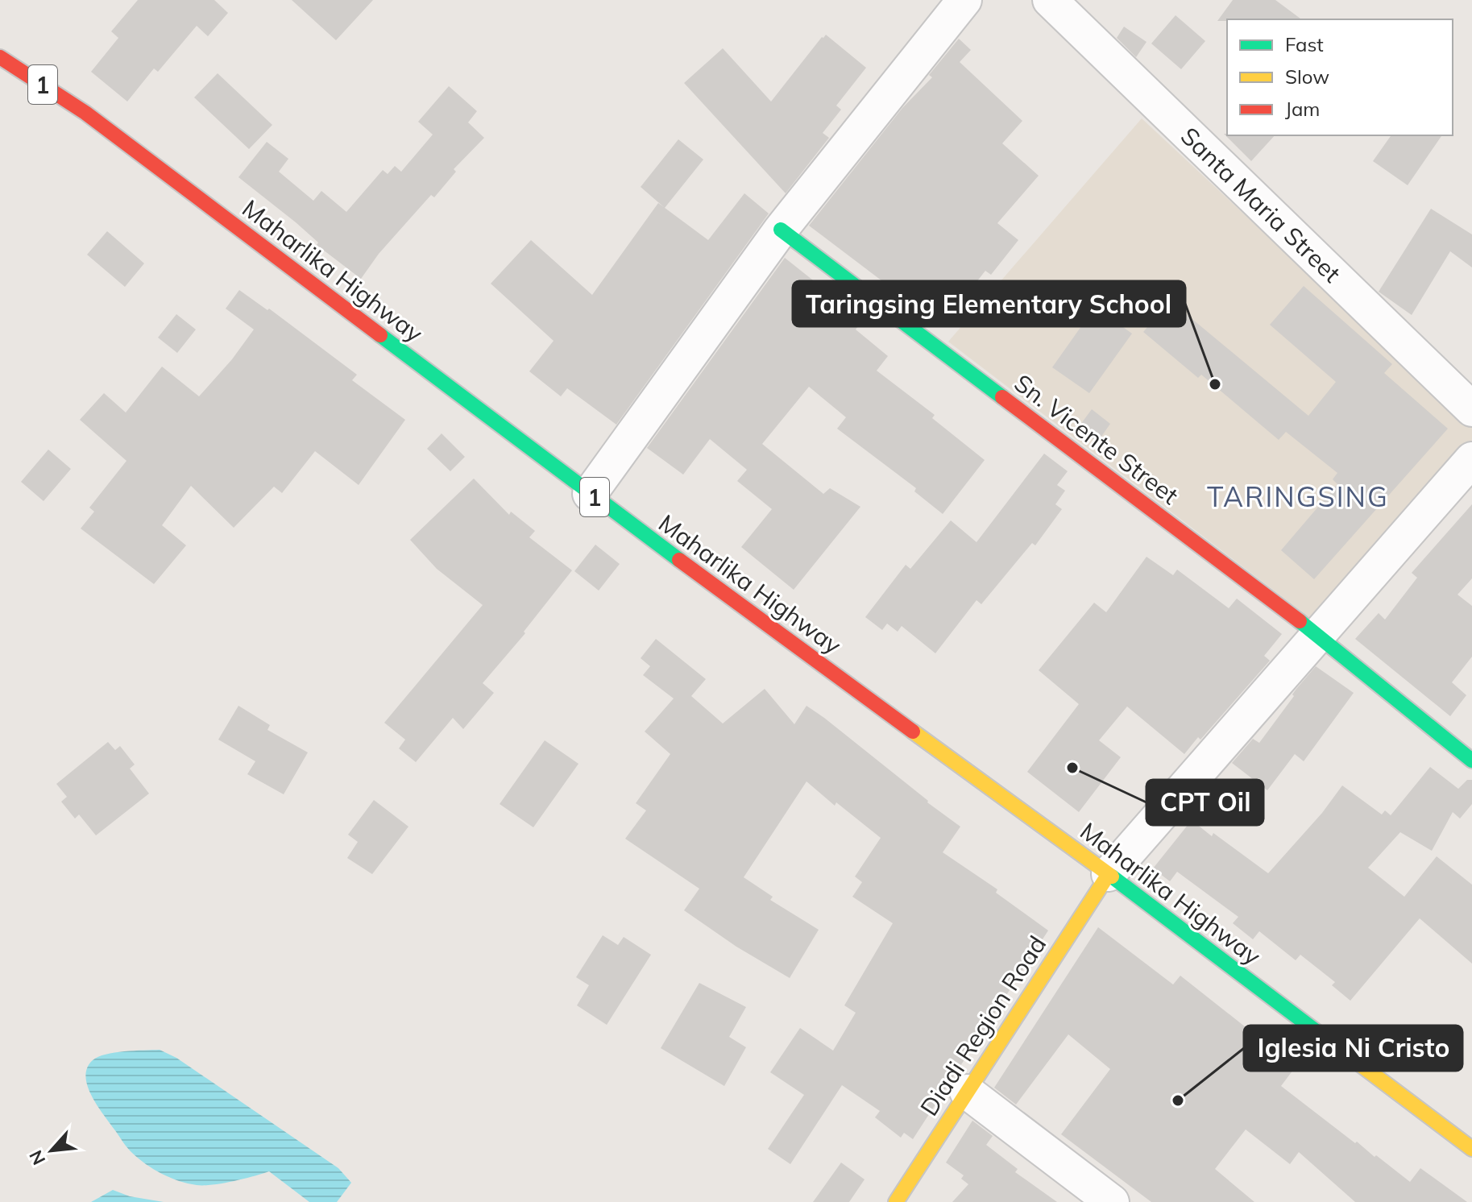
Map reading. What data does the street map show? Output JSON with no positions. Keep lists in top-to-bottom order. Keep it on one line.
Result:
{"streets":{"main road":["1","Maharlika Highway","Sn. Vicente Street","Diadi Region Road"],"street":["Santa Maria Street"]},"crossings":[["Maharlika Highway","Diadi Region Road"]],"districts":["TARINGSING"],"places":["Taringsing Elementary School","CPT Oil","Iglesia Ni Cristo"],"legend":["Fast","Slow","Jam"],"north":"bottom left"}
